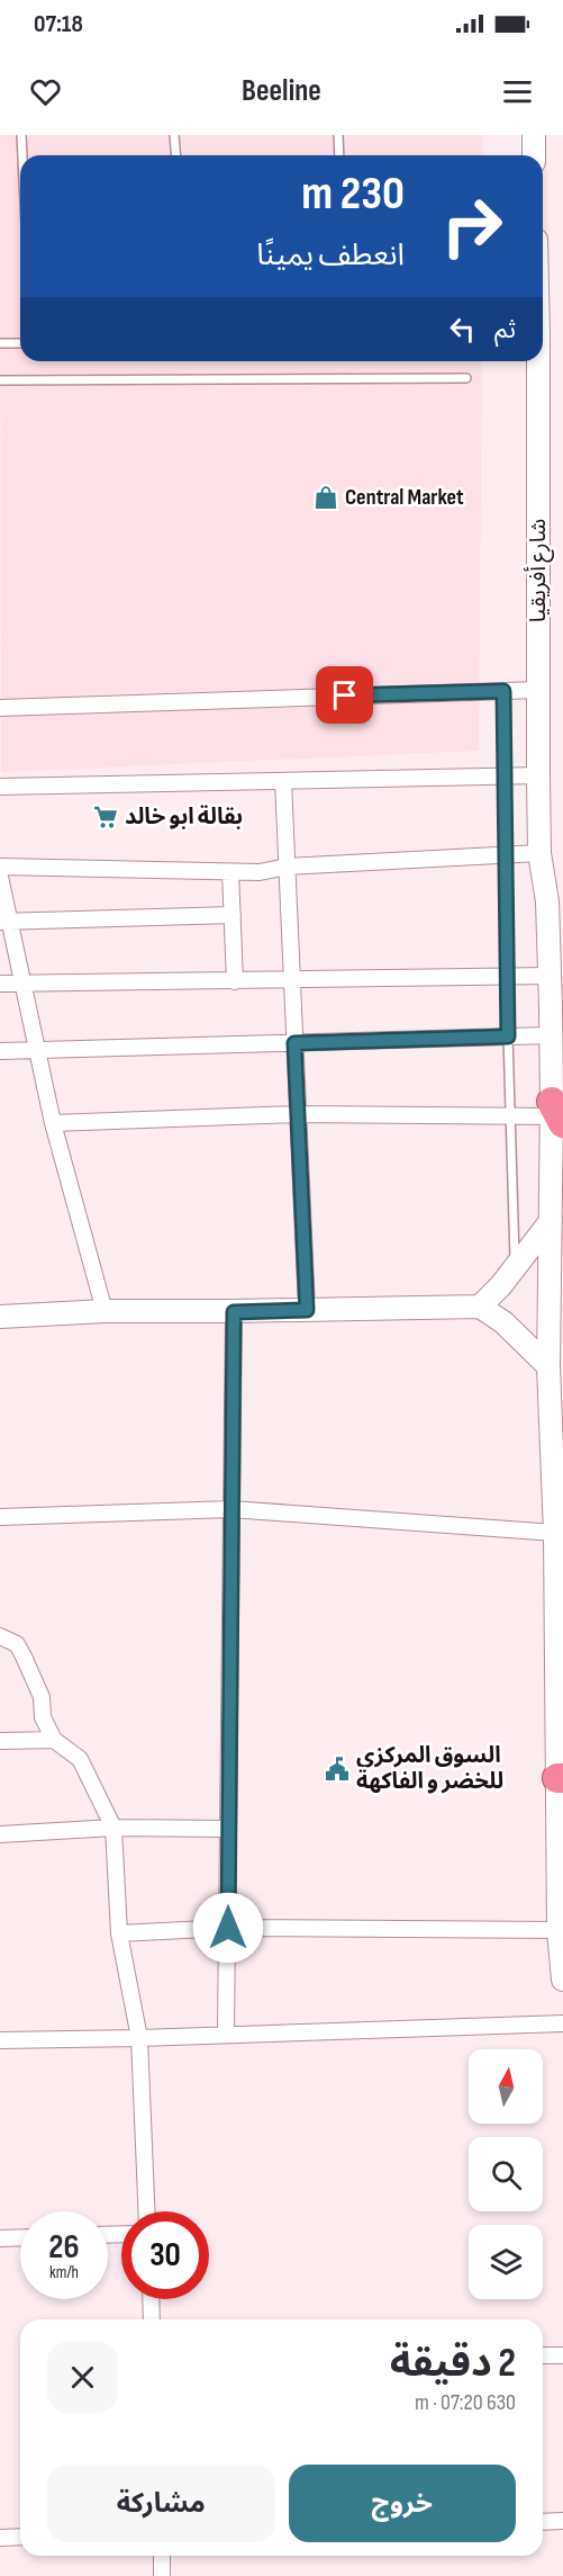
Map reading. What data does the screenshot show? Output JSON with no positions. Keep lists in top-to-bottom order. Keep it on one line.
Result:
{"streets":{"street":["شارع أفريقيا"]},"places":{"shop":["Central Market"],"supermarket":["بقالة ابو خالد"],"public building":["السوق المركزي للخضر و الفاكهة"]},"north":"top","page":{"status":"07:18","header":"Beeline","turn":["230 m","انعطف يمينًا"],"then":"ثم","speed":"26 km/h","limit":"30","heading":["2 دقيقة","630 m · 07:20"],"buttons":["خروج","مشاركة"]}}
